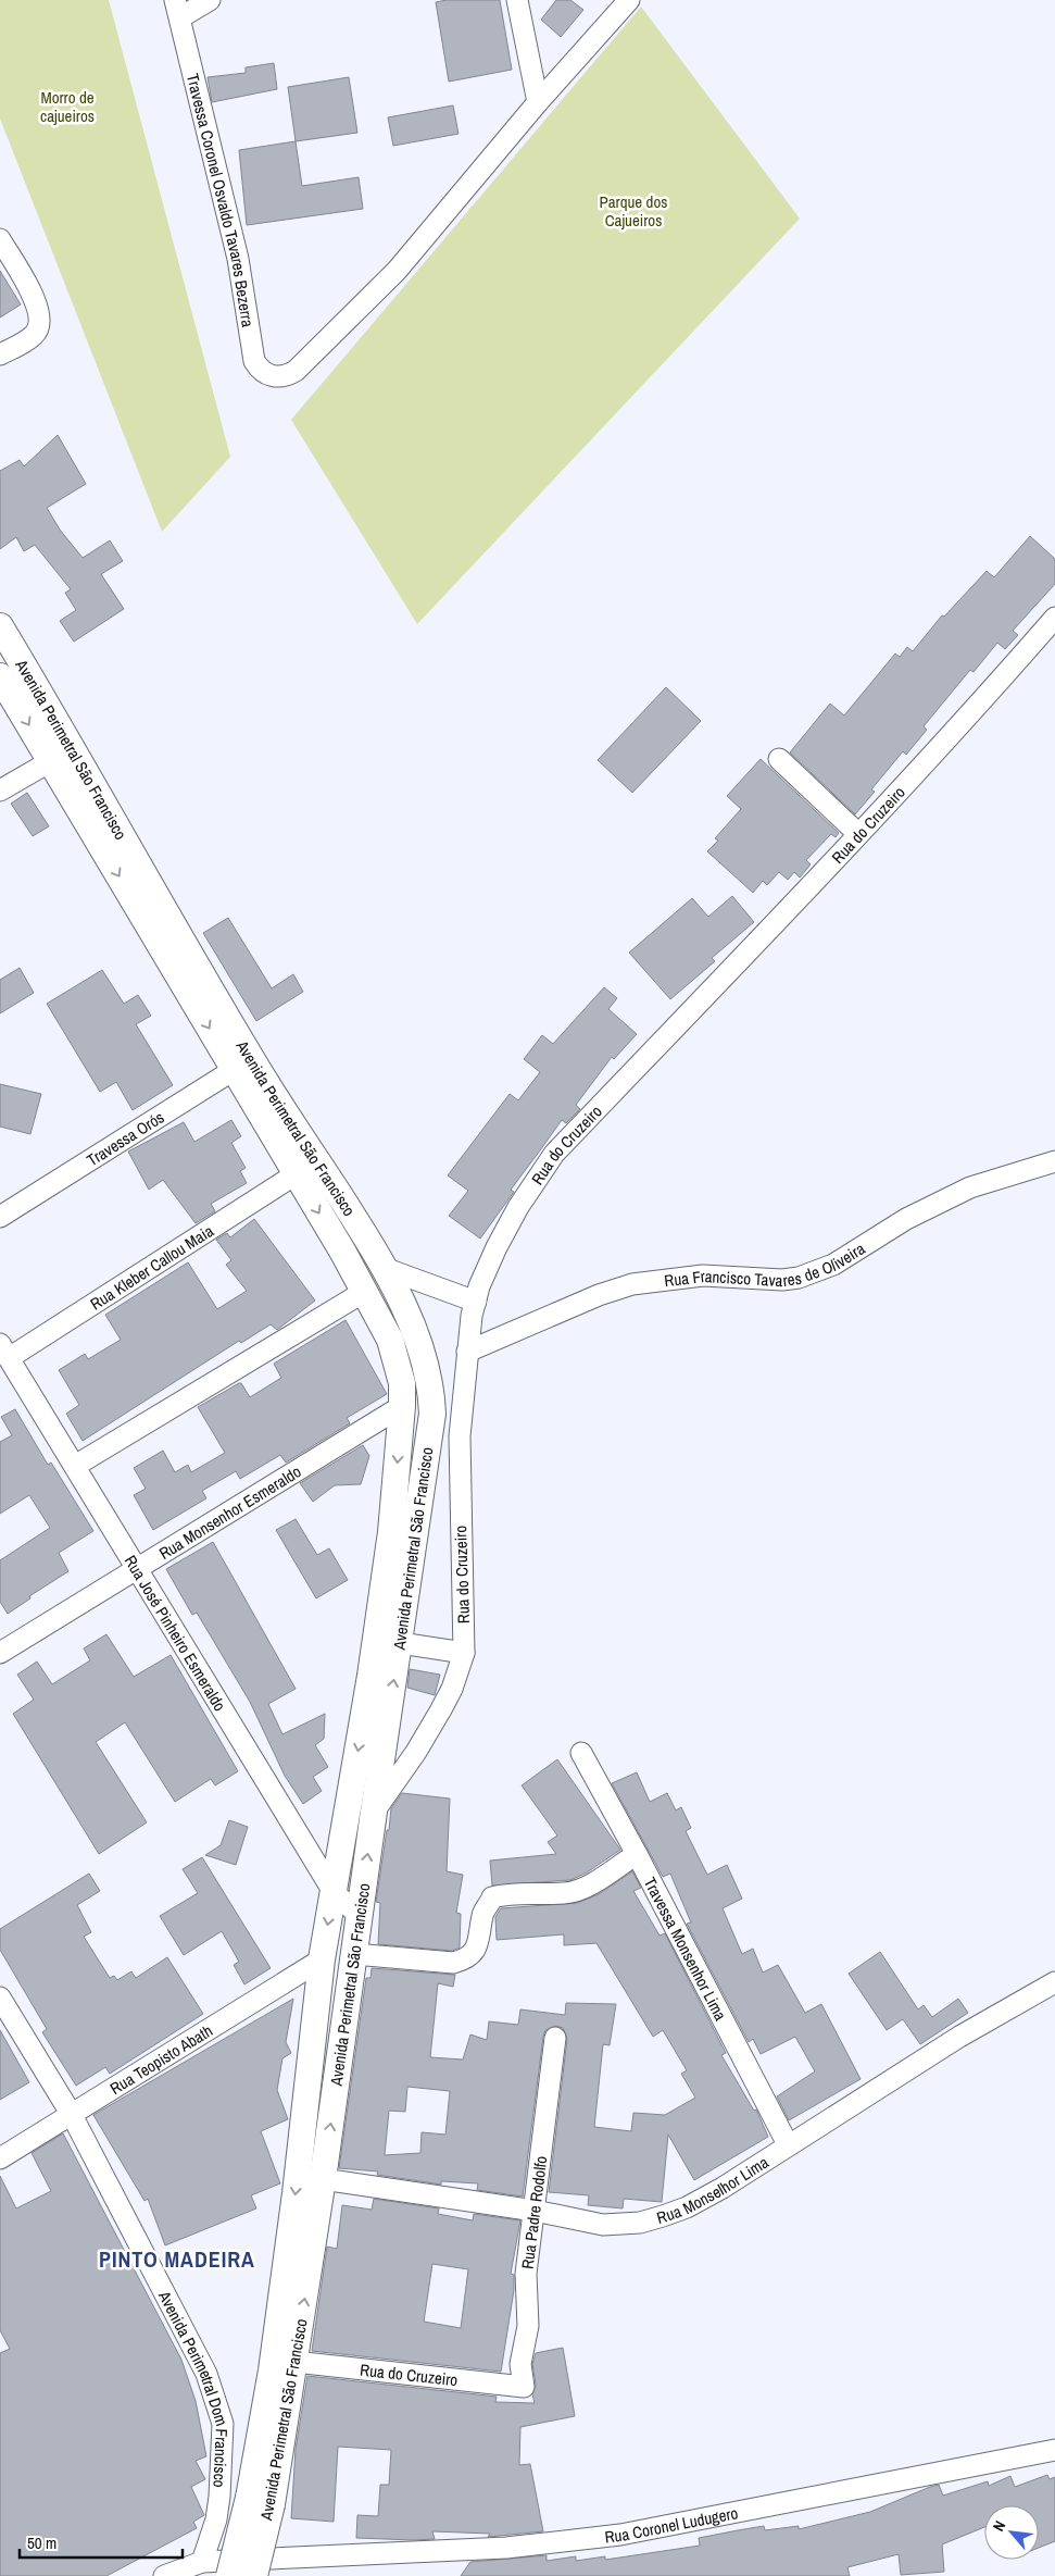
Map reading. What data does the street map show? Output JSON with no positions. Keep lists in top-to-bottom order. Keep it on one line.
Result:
{"streets":{"main road":["Avenida Perimetral São Francisco"],"street":["Travessa Coronel Osvaldo Tavares Bezerra","Rua do Cruzeiro","Travessa Orós","Rua Francisco Tavares de Oliveira","Rua Kleber Callou Maia","Rua Monsenhor Esmeraldo","Rua José Pinheiro Esmeraldo","Travessa Monsenhor Lima","Rua Teopisto Abath","Rua Monselhor Lima","Rua Padre Rodolfo","Avenida Perimetral Dom Francisco","Rua Coronel Ludugero"]},"crossings":[["Avenida Perimetral São Francisco","Rua do Cruzeiro"],["Avenida Perimetral São Francisco","Travessa Orós"],["Avenida Perimetral São Francisco","Rua Kleber Callou Maia"],["Avenida Perimetral São Francisco","Rua Monsenhor Esmeraldo"],["Avenida Perimetral São Francisco","Rua José Pinheiro Esmeraldo"],["Avenida Perimetral São Francisco","Rua Teopisto Abath"],["Avenida Perimetral São Francisco","Rua Monselhor Lima"],["Rua do Cruzeiro","Rua Francisco Tavares de Oliveira"],["Rua do Cruzeiro","Rua Padre Rodolfo"],["Rua Kleber Callou Maia","Rua José Pinheiro Esmeraldo"],["Rua Monsenhor Esmeraldo","Rua José Pinheiro Esmeraldo"],["Travessa Monsenhor Lima","Rua Monselhor Lima"],["Rua Teopisto Abath","Avenida Perimetral Dom Francisco"],["Rua Monselhor Lima","Rua Padre Rodolfo"],["Avenida Perimetral Dom Francisco","Rua Coronel Ludugero"]],"districts":["PINTO MADEIRA"],"parks":["Morro de cajueiros","Parque dos Cajueiros"],"scale_bar":"50 m","north":"top left"}
